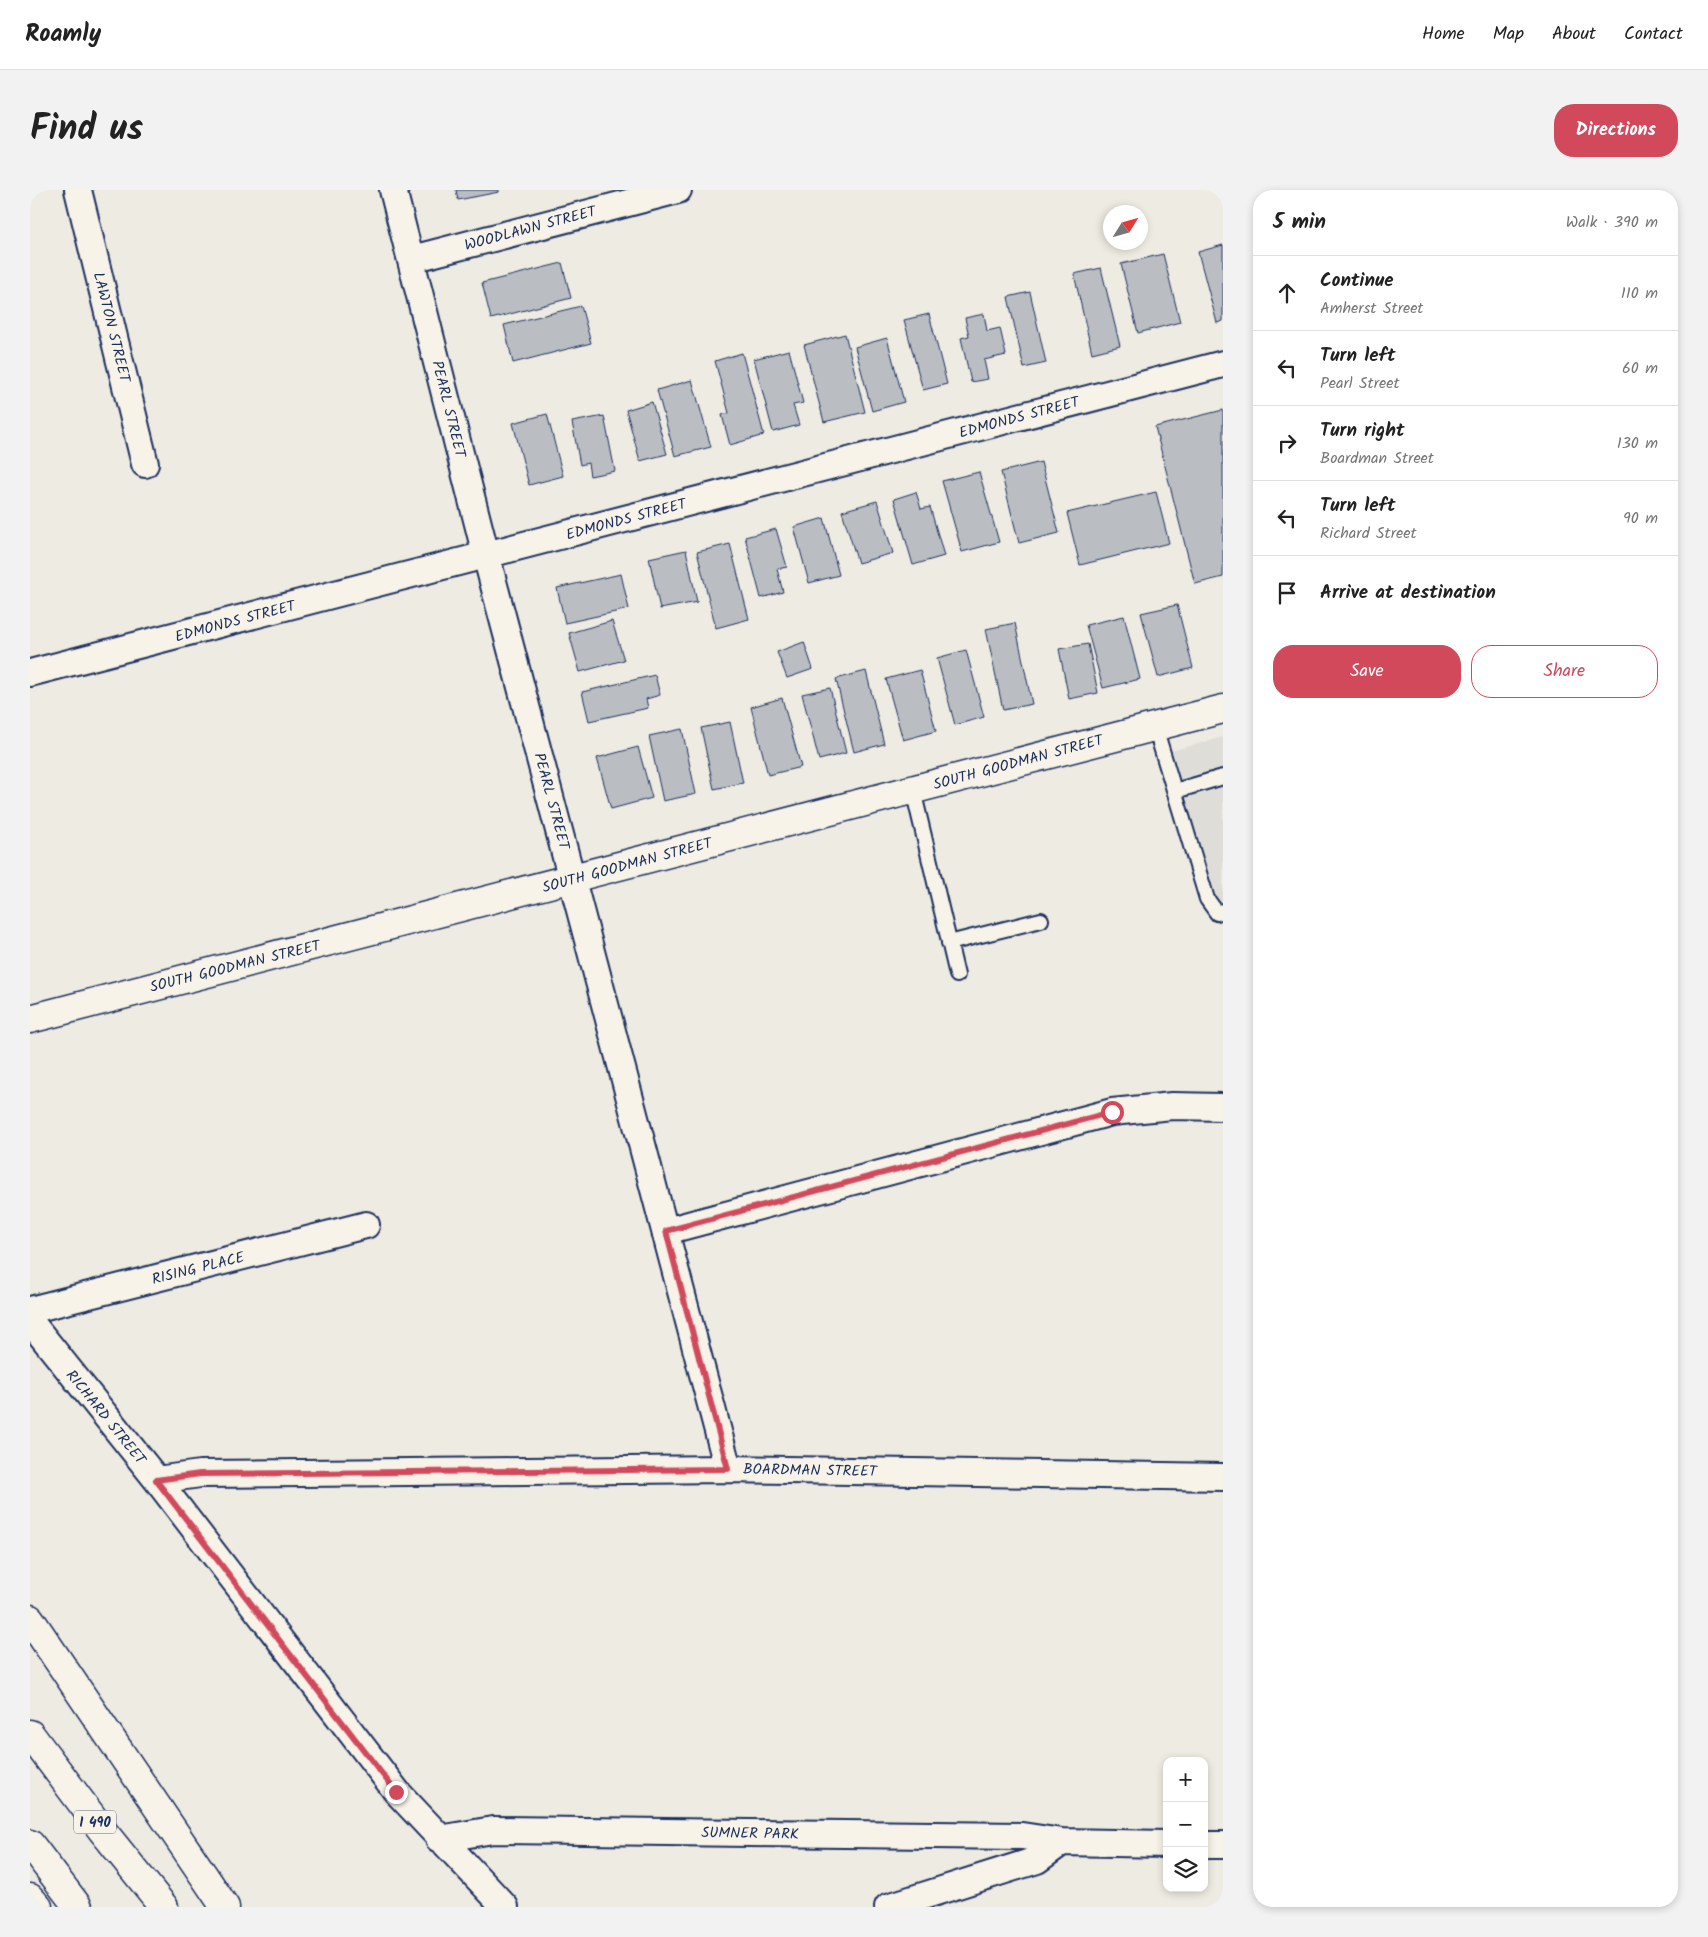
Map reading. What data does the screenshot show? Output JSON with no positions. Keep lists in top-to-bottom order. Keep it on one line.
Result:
{"streets":{"main road":["SOUTH GOODMAN STREET","I 490"],"street":["WOODLAWN STREET","LAWTON STREET","PEARL STREET","EDMONDS STREET","RISING PLACE","RICHARD STREET","BOARDMAN STREET","SUMNER PARK"]},"crossings":[["WOODLAWN STREET","PEARL STREET"],["PEARL STREET","EDMONDS STREET"],["PEARL STREET","SOUTH GOODMAN STREET"],["PEARL STREET","BOARDMAN STREET"],["RICHARD STREET","BOARDMAN STREET"],["RICHARD STREET","SUMNER PARK"]],"north":"top right","page":{"header":"Roamly","nav":["Home","Map","About","Contact"],"title":"Find us","buttons":["Directions",["Save","Share"]],"heading":["5 min","Walk · 390 m"],"list":[["Continue","Amherst Street","110 m"],["Turn left","Pearl Street","60 m"],["Turn right","Boardman Street","130 m"],["Turn left","Richard Street","90 m"],"Arrive at destination"],"map_buttons":["+","−"]}}
